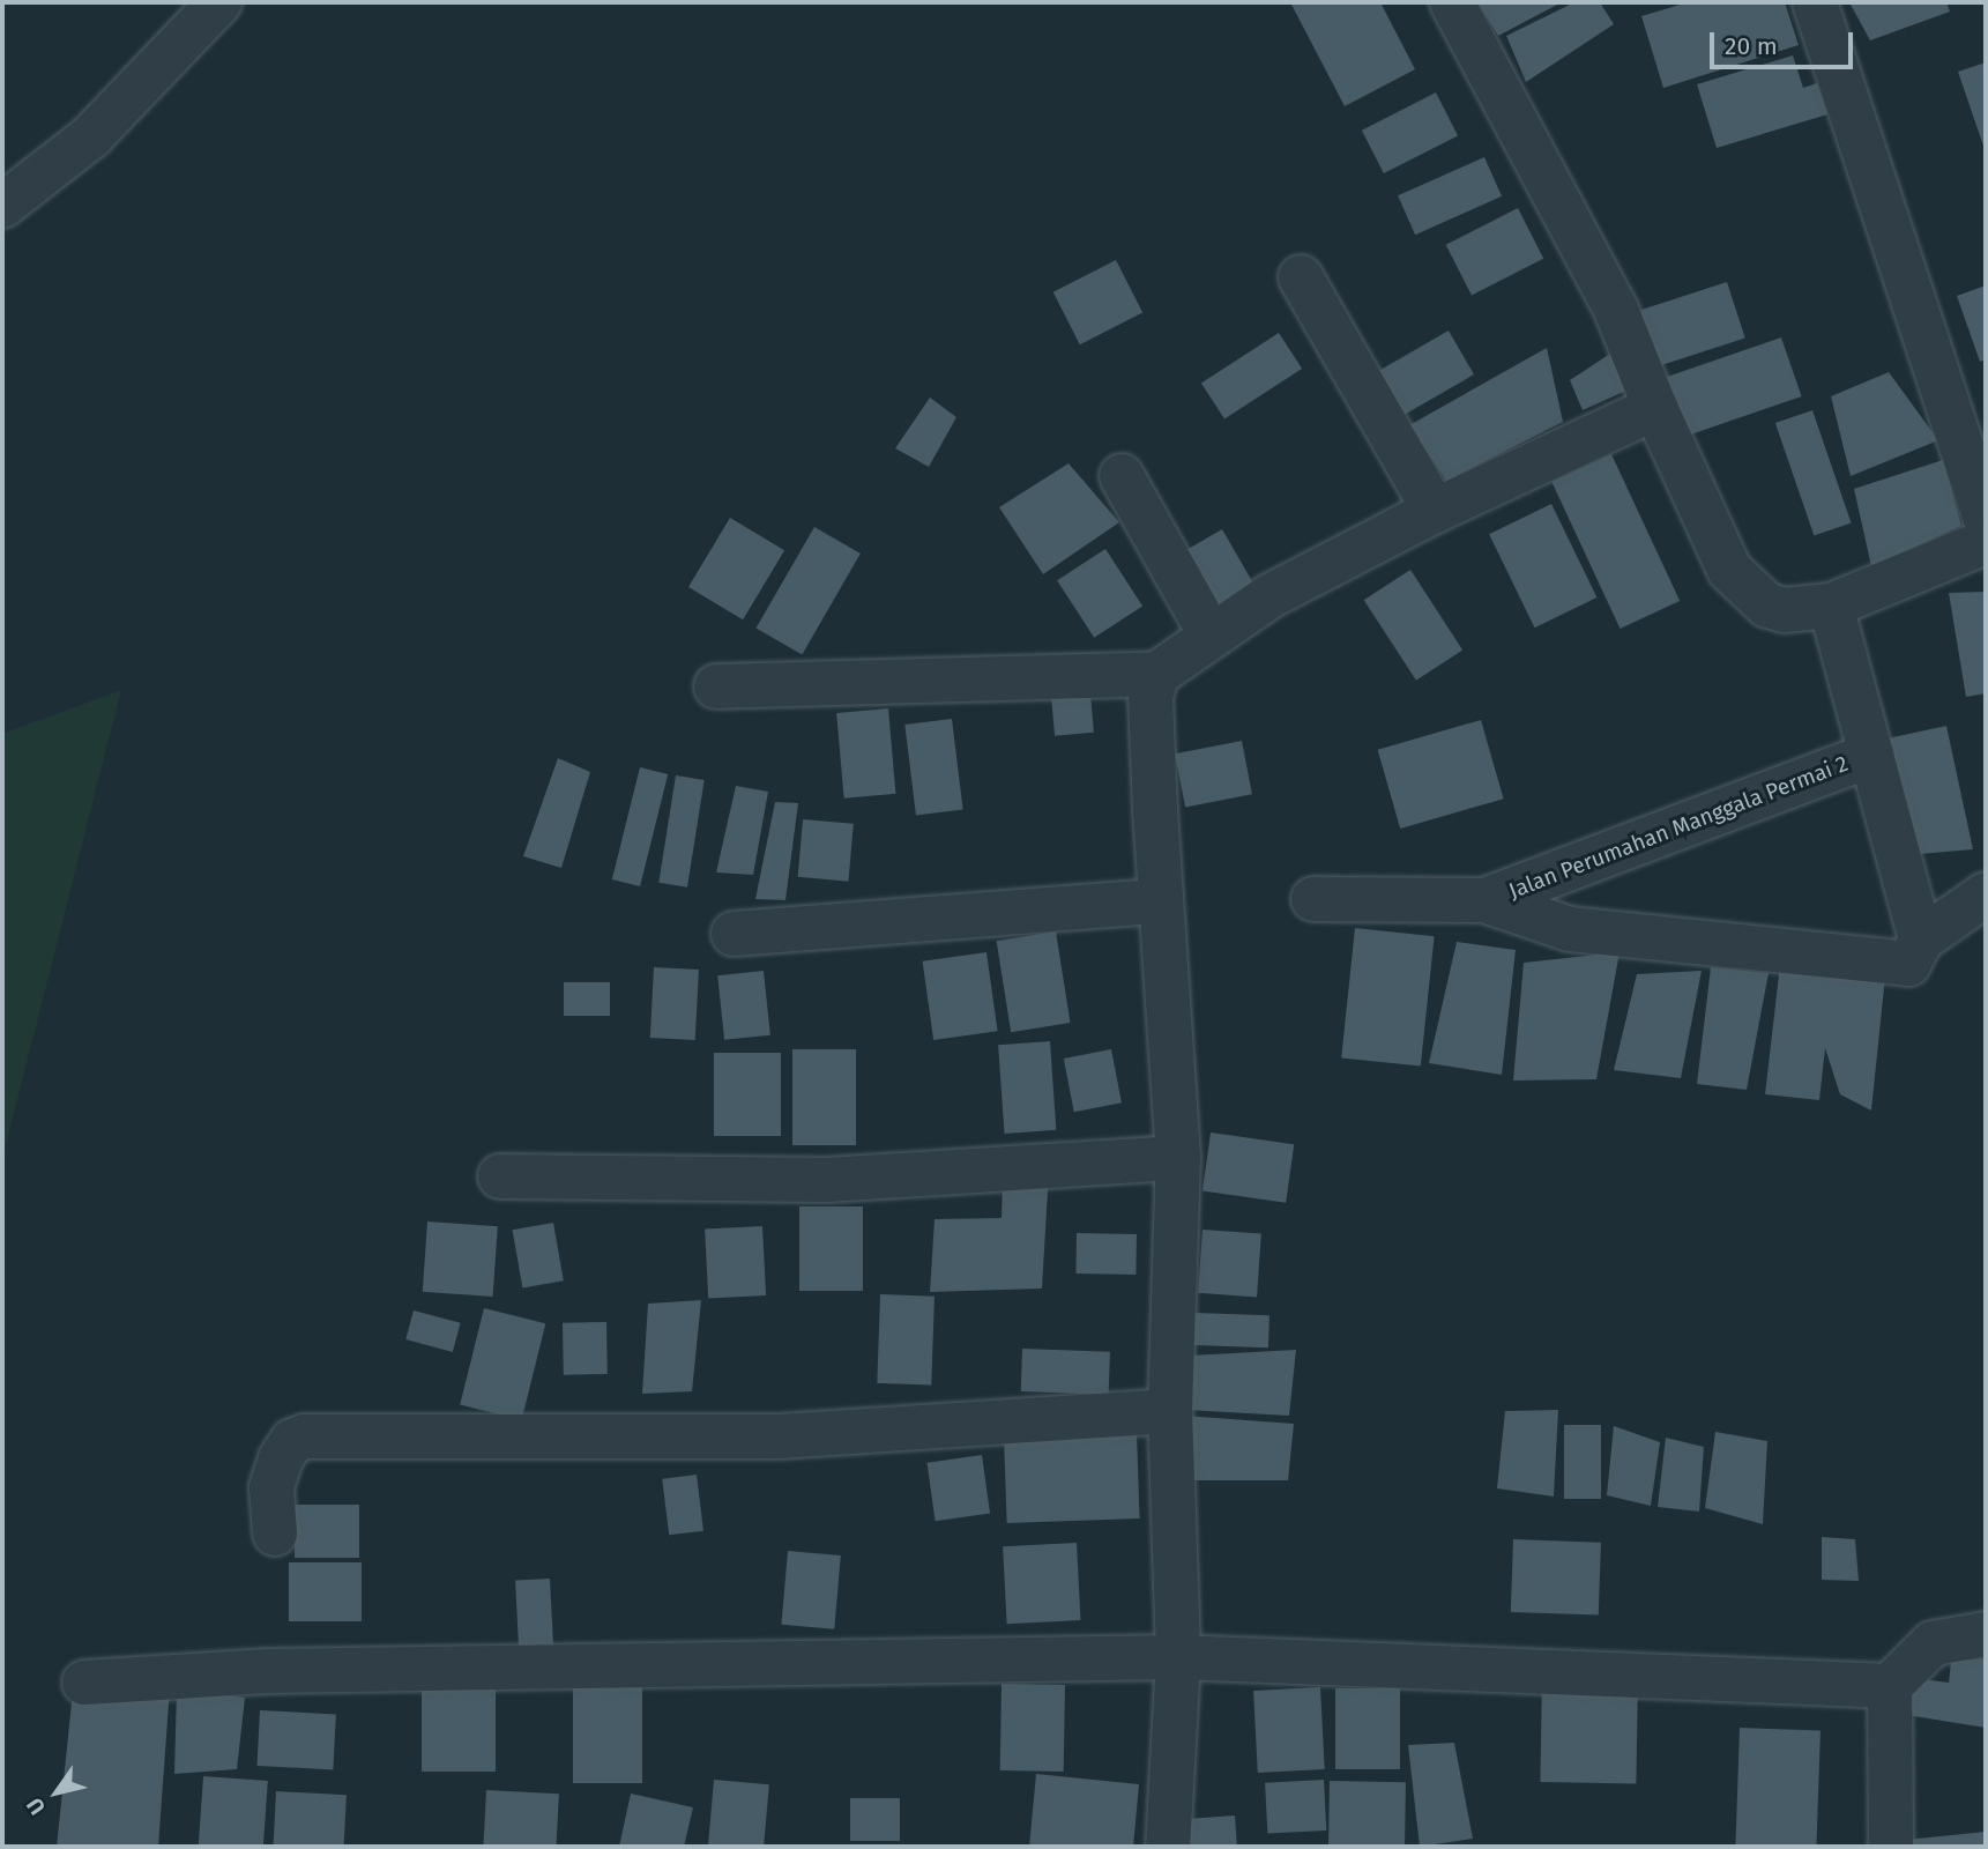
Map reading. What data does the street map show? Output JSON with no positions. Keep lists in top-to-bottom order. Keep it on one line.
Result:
{"streets":{"street":["Jalan Perumahan Manggala Permai 2"]},"scale_bar":"20 m","north":"bottom left"}
